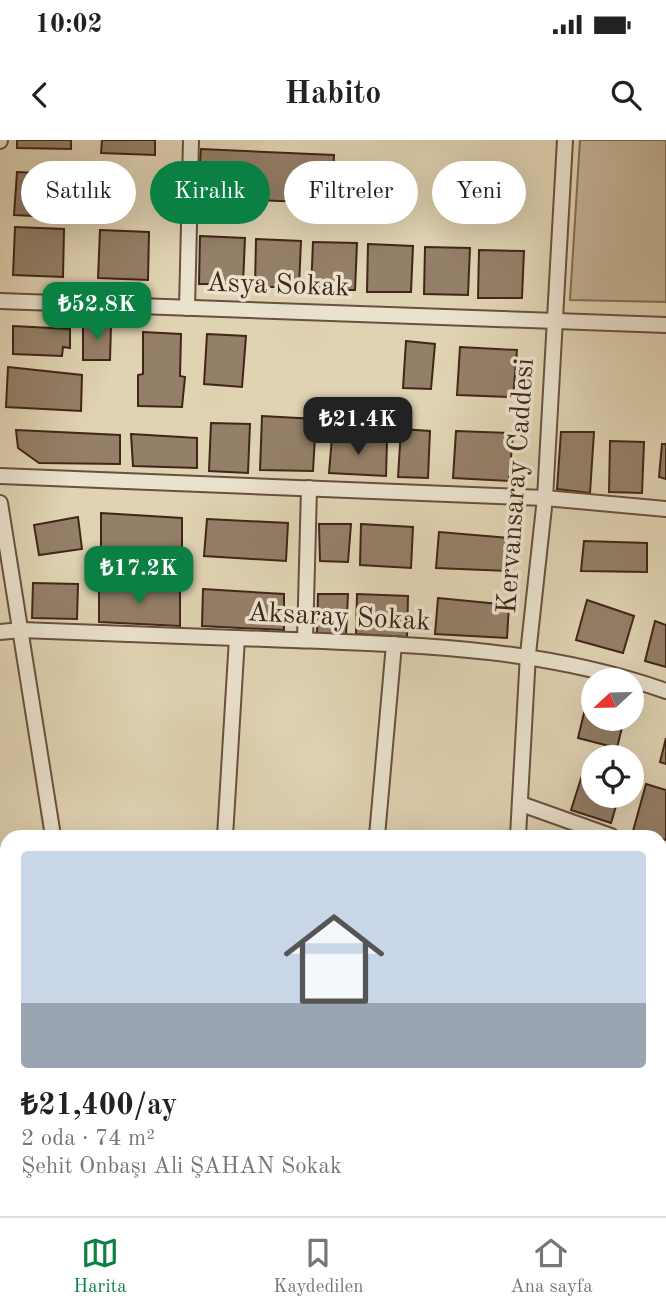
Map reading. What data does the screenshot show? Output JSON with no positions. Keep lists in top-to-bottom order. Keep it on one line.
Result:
{"streets":{"street":["Asya Sokak","Kervansaray Caddesi","Aksaray Sokak"]},"crossings":[["Asya Sokak","Kervansaray Caddesi"],["Kervansaray Caddesi","Aksaray Sokak"]],"north":"left","page":{"status":"10:02","header":"Habito","chip":["Satılık","Kiralık","Filtreler","Yeni"],"price":["₺52.8K","₺21.4K","₺17.2K"],"list":[{"name":"₺21,400/ay","note":"2 oda · 74 m² · Şehit Onbaşı Ali ŞAHAN Sokak"}],"tabs":["Harita","Kaydedilen","Ana sayfa"]}}
